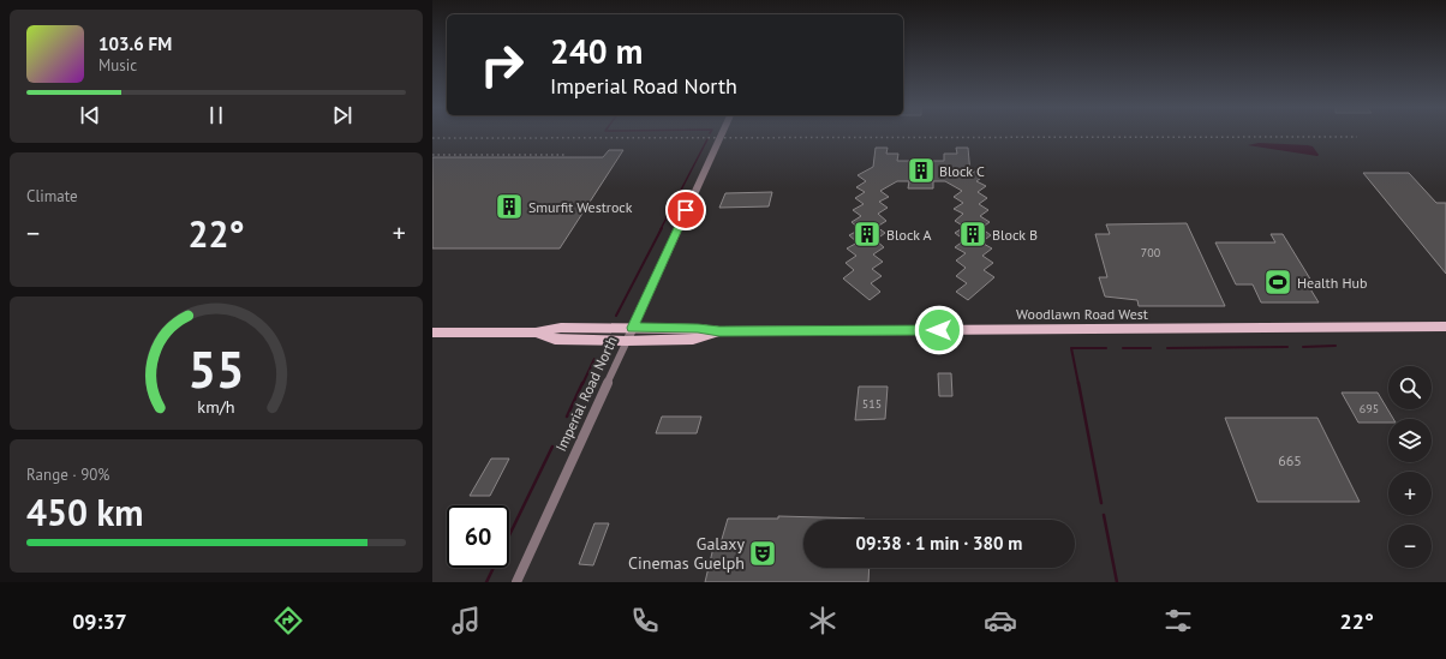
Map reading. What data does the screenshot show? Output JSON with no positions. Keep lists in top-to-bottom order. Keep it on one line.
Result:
{"streets":{"main road":["Woodlawn Road West"],"street":["Imperial Road North"]},"crossings":[["Woodlawn Road West","Imperial Road North"]],"places":{"building":["Block C","Smurfit Westrock","Block A","Block B"],"sports":["Health Hub"],"theatre":["Galaxy Cinemas Guelph"]},"house_numbers":["700","515","695","665"],"page":{"turn":["240 m","Imperial Road North"],"song":["103.6 FM","Music"],"tile":["Climate",["Range · 90%","450 km"]],"heat":["−","22°","+"],"map_buttons":["+","−"],"limit":"60","trip":"09:38 · 1 min · 380 m","tabs":["09:37","22°"],"gauge":["55","km/h"]}}
